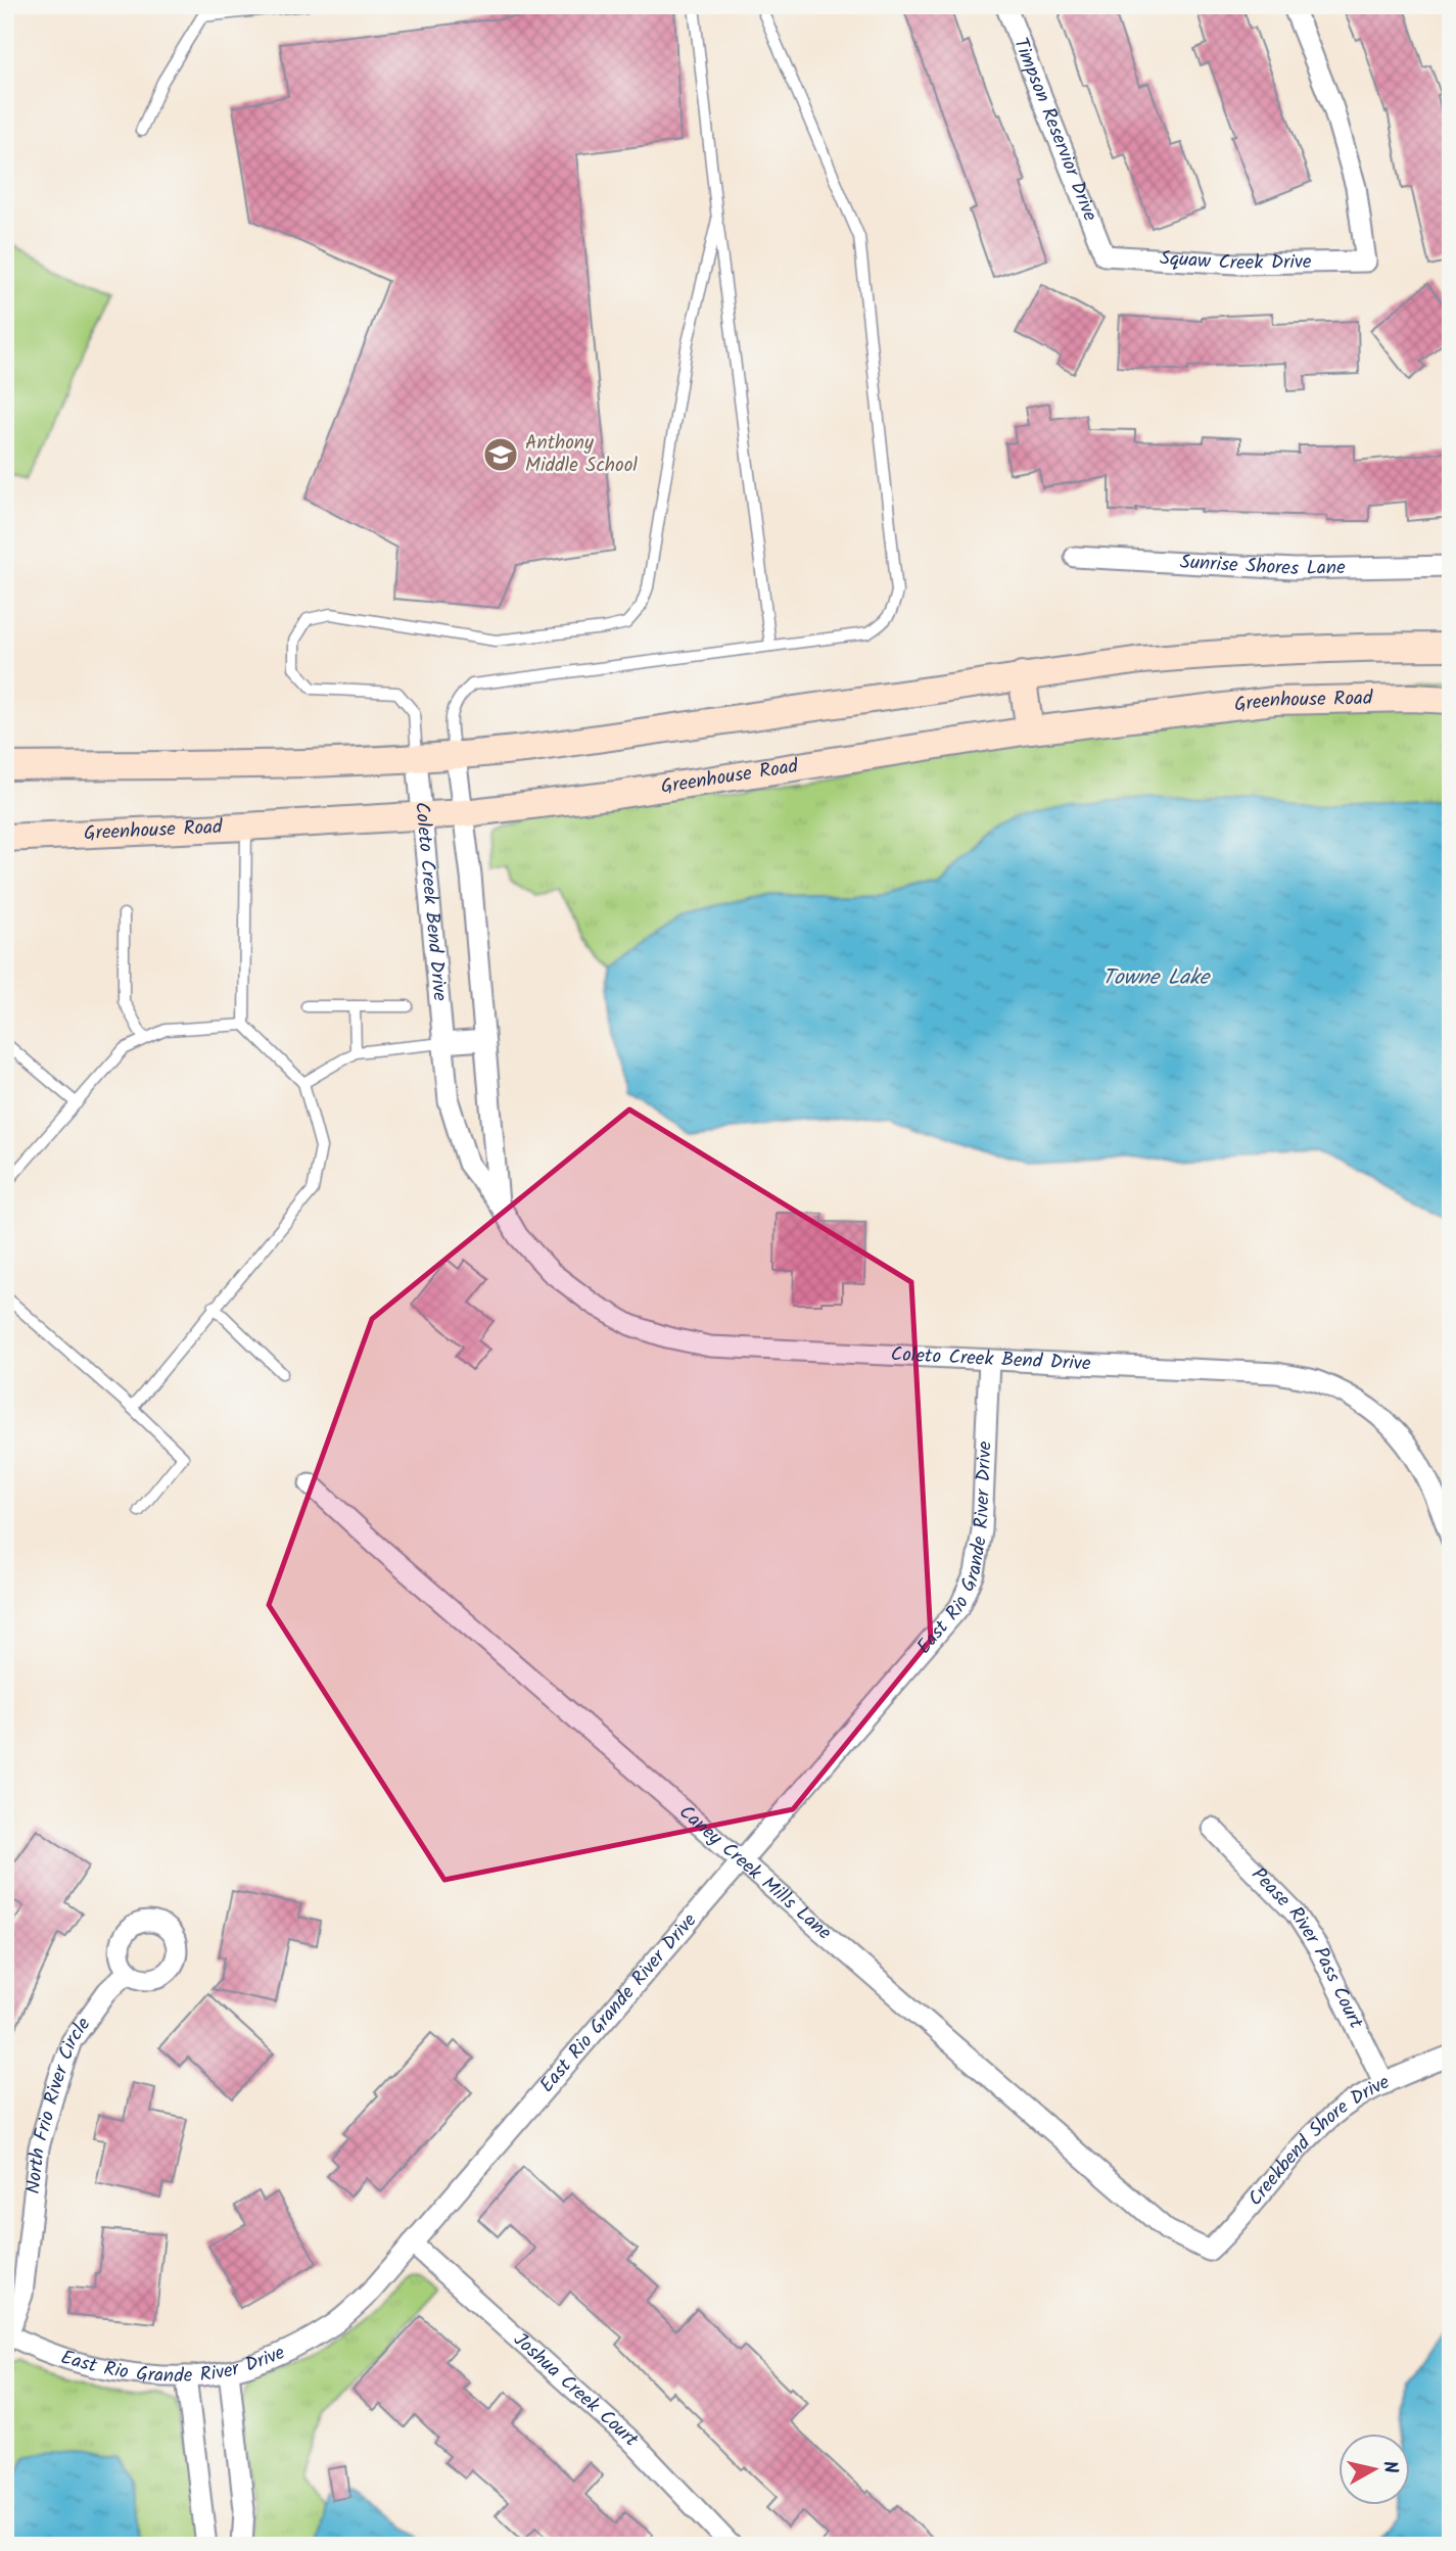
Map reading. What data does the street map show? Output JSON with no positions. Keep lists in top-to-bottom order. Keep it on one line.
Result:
{"streets":{"main road":["Greenhouse Road"],"street":["Timpson Reservior Drive","Squaw Creek Drive","Sunrise Shores Lane","Coleto Creek Bend Drive","East Rio Grande River Drive","Caney Creek Mills Lane","Pease River Pass Court","North Frio River Circle","Creekbend Shore Drive","Joshua Creek Court"]},"crossings":[["Timpson Reservior Drive","Squaw Creek Drive"],["Greenhouse Road","Coleto Creek Bend Drive"],["Coleto Creek Bend Drive","East Rio Grande River Drive"],["East Rio Grande River Drive","Caney Creek Mills Lane"],["East Rio Grande River Drive","North Frio River Circle"],["East Rio Grande River Drive","Joshua Creek Court"],["Caney Creek Mills Lane","Creekbend Shore Drive"],["Pease River Pass Court","Creekbend Shore Drive"]],"water":["Towne Lake"],"places":{"school or university":["Anthony Middle School"]},"north":"right"}
